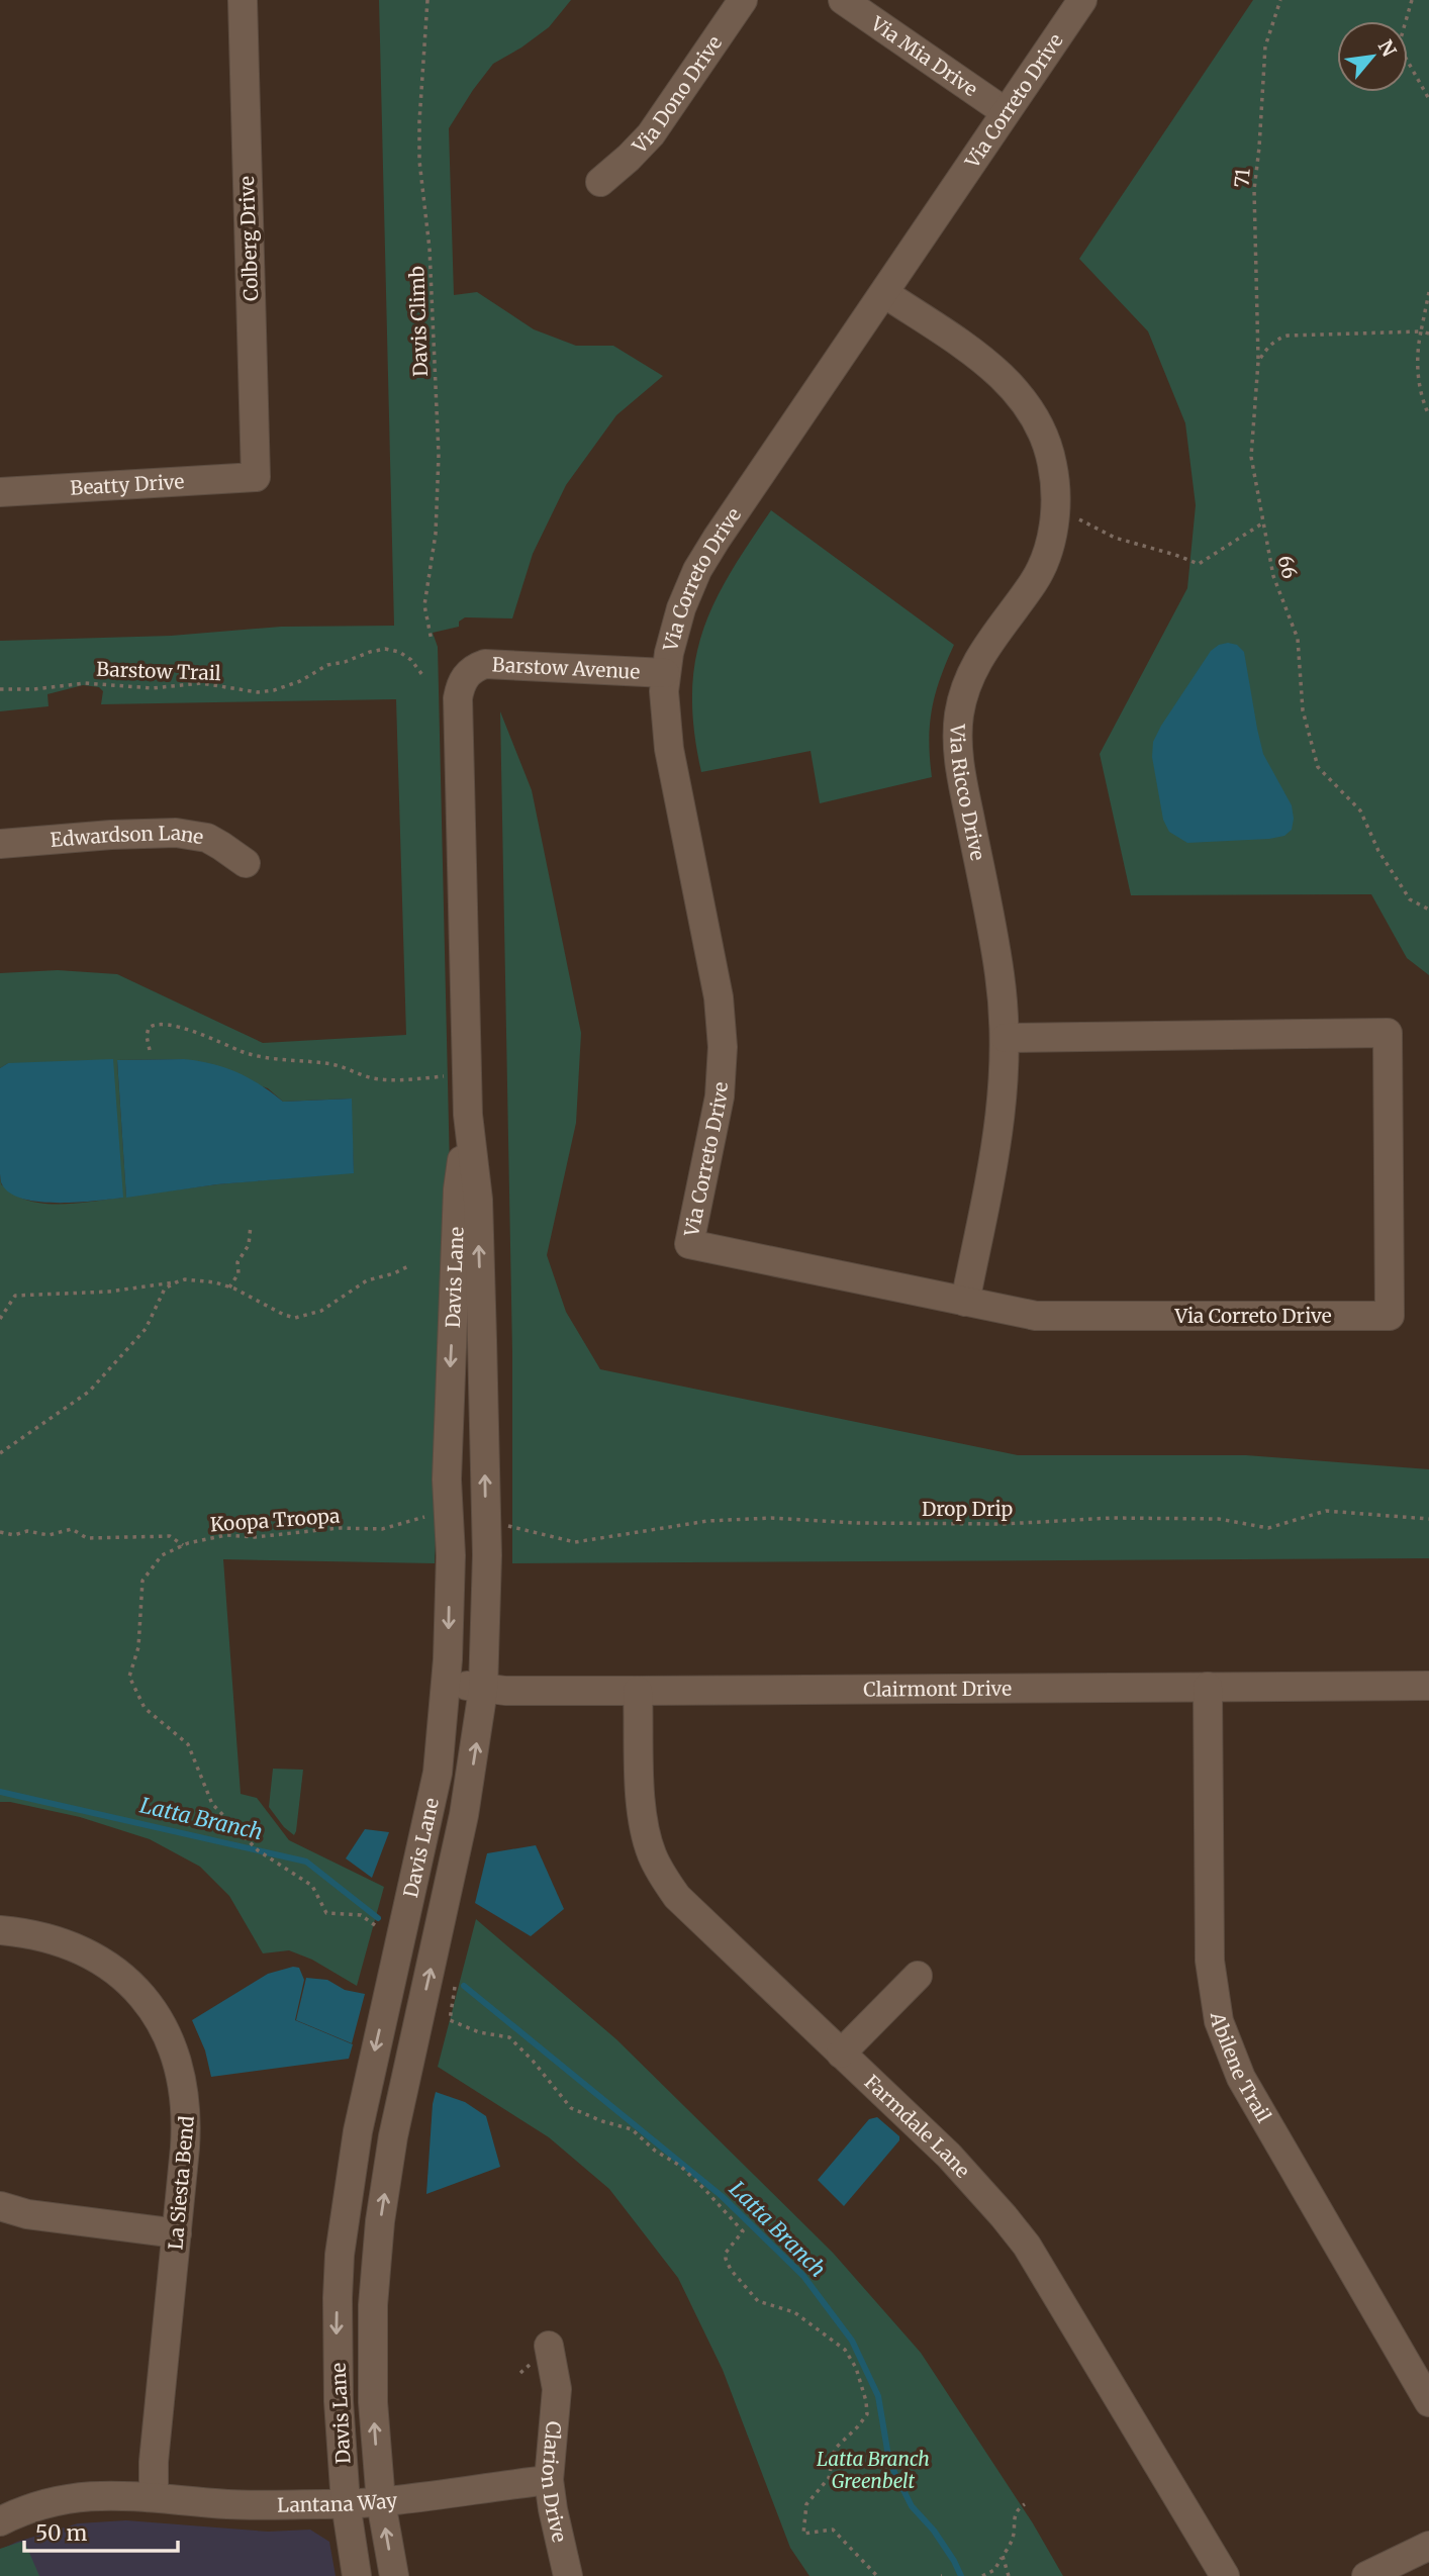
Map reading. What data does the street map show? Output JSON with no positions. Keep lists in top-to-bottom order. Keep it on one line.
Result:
{"streets":{"street":["Via Mia Drive","Via Dono Drive","Via Correto Drive","Colberg Drive","Beatty Drive","Barstow Avenue","Via Ricco Drive","Edwardson Lane","Davis Lane","Clairmont Drive","Abilene Trail","Farmdale Lane","La Siesta Bend","Clarion Drive","Lantana Way"],"path":["71","Davis Climb","66","Barstow Trail","Drop Drip","Koopa Troopa"]},"crossings":[["Via Mia Drive","Via Correto Drive"],["Via Correto Drive","Barstow Avenue"],["Via Correto Drive","Via Ricco Drive"],["71","66"],["Colberg Drive","Beatty Drive"],["Barstow Avenue","Davis Lane"],["Davis Lane","Clairmont Drive"],["Davis Lane","Lantana Way"],["Clairmont Drive","Abilene Trail"],["Clairmont Drive","Farmdale Lane"],["La Siesta Bend","Lantana Way"],["Clarion Drive","Lantana Way"]],"water":["Latta Branch"],"parks":["Latta Branch Greenbelt"],"scale_bar":"50 m","north":"top right"}
